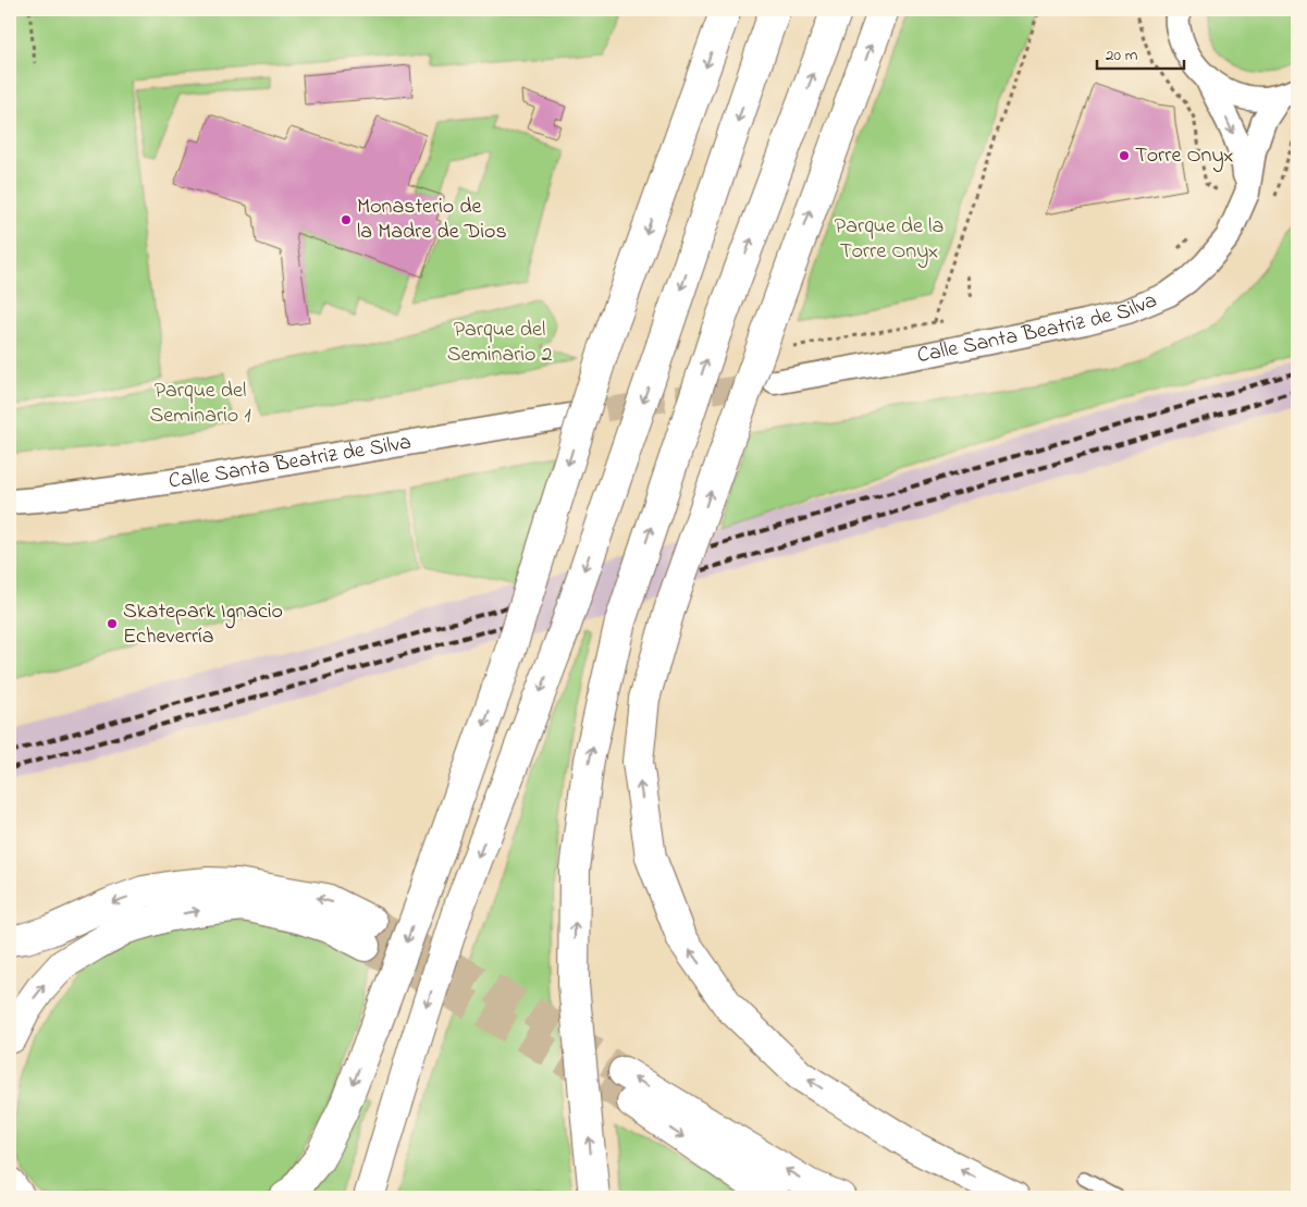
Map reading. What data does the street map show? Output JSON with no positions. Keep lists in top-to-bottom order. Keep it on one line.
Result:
{"streets":{"street":["Calle Santa Beatriz de Silva"]},"parks":["Parque de la Torre Onyx","Parque del Seminario 2","Parque del Seminario 1"],"places":["Torre Onyx","Monasterio de la Madre de Dios","Skatepark Ignacio Echeverría"],"scale_bar":"20 m"}
